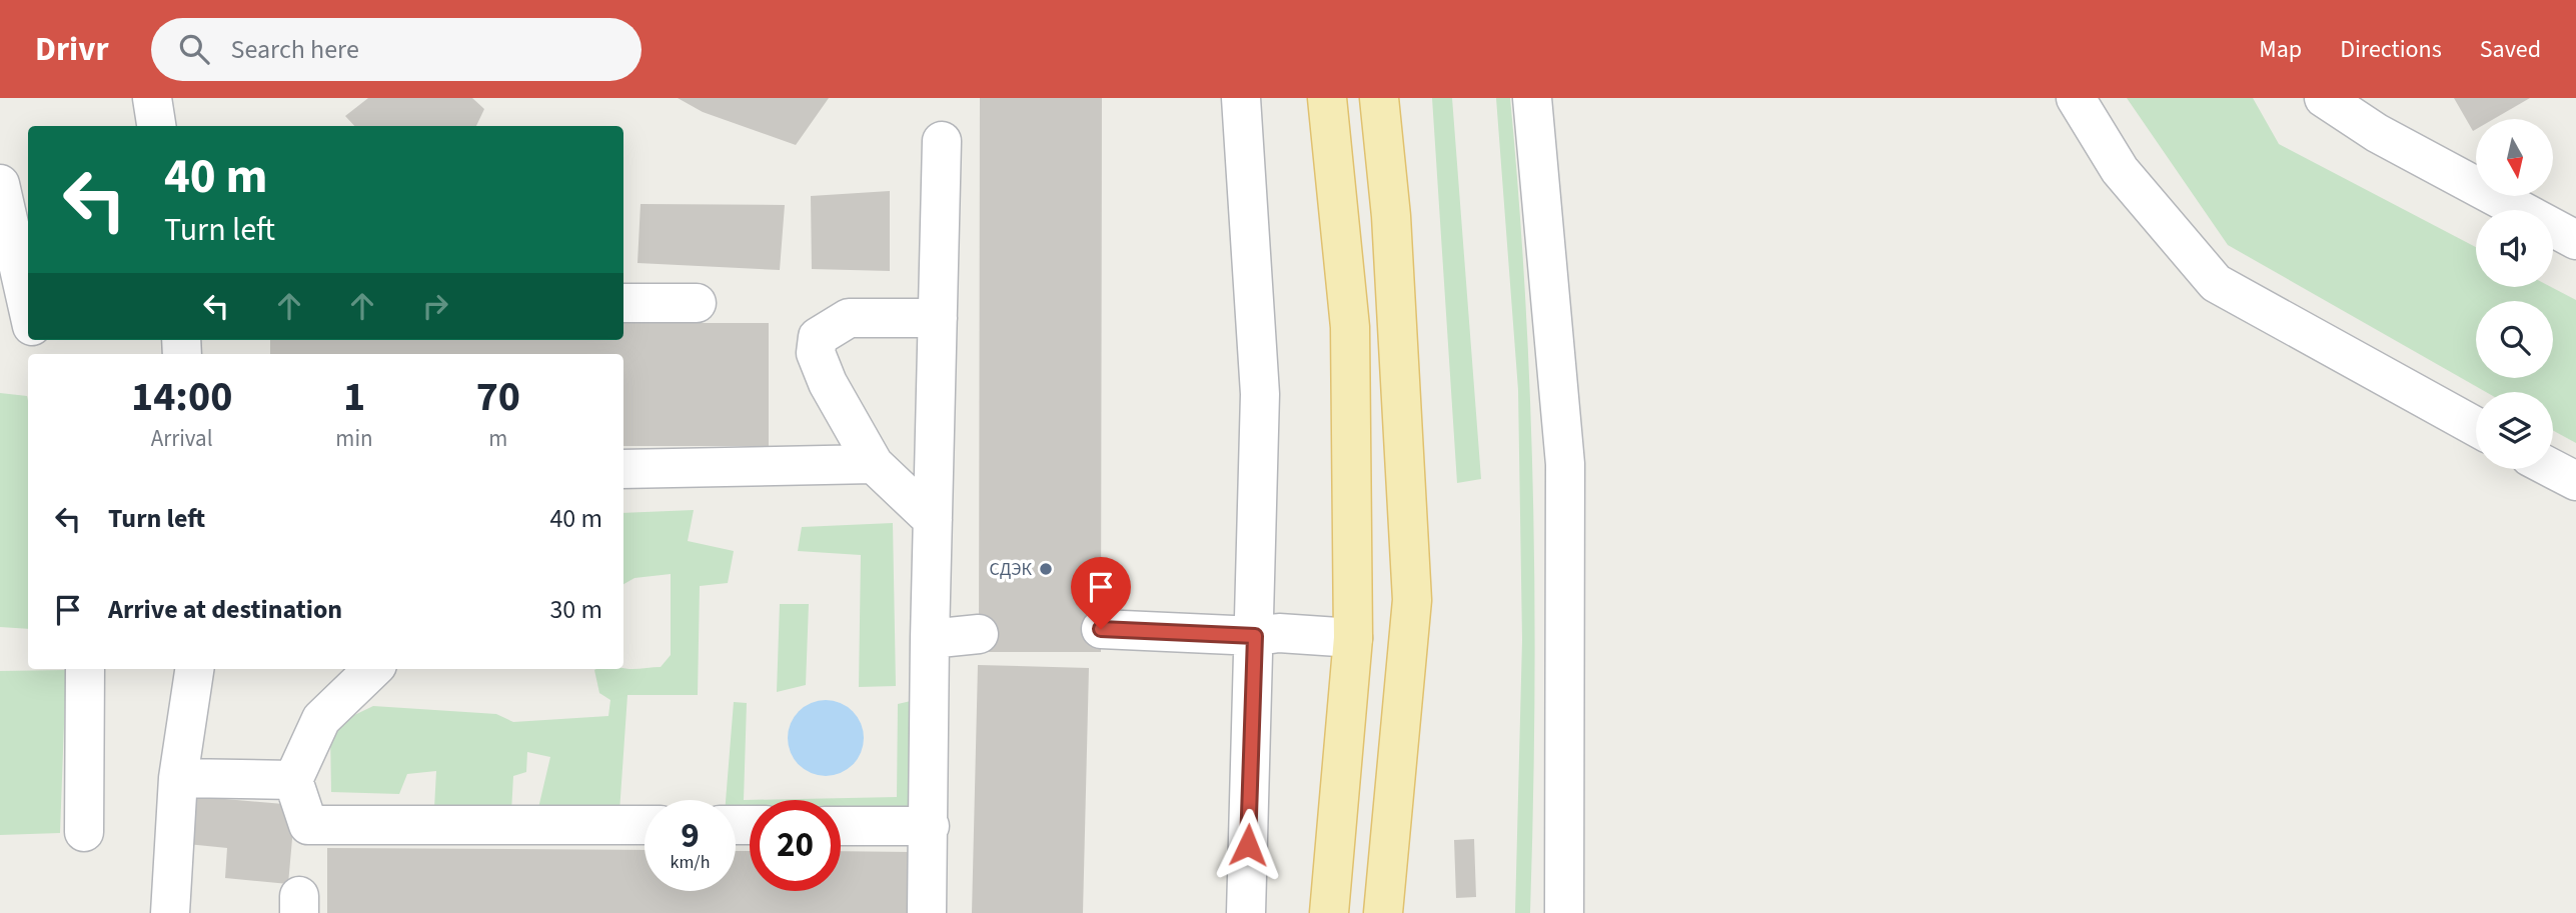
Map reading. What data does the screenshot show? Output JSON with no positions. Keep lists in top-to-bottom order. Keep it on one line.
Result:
{"places":["СДЭК"],"north":"bottom","page":{"header":"Drivr","search":"Search here","nav":["Map","Directions","Saved"],"turn":["40 m","Turn left"],"eta":["14:00","Arrival","1","min","70","m"],"list":[{"name":"Turn left","value":"40 m"},{"name":"Arrive at destination","value":"30 m"}],"speed":"9 km/h","limit":"20"}}
